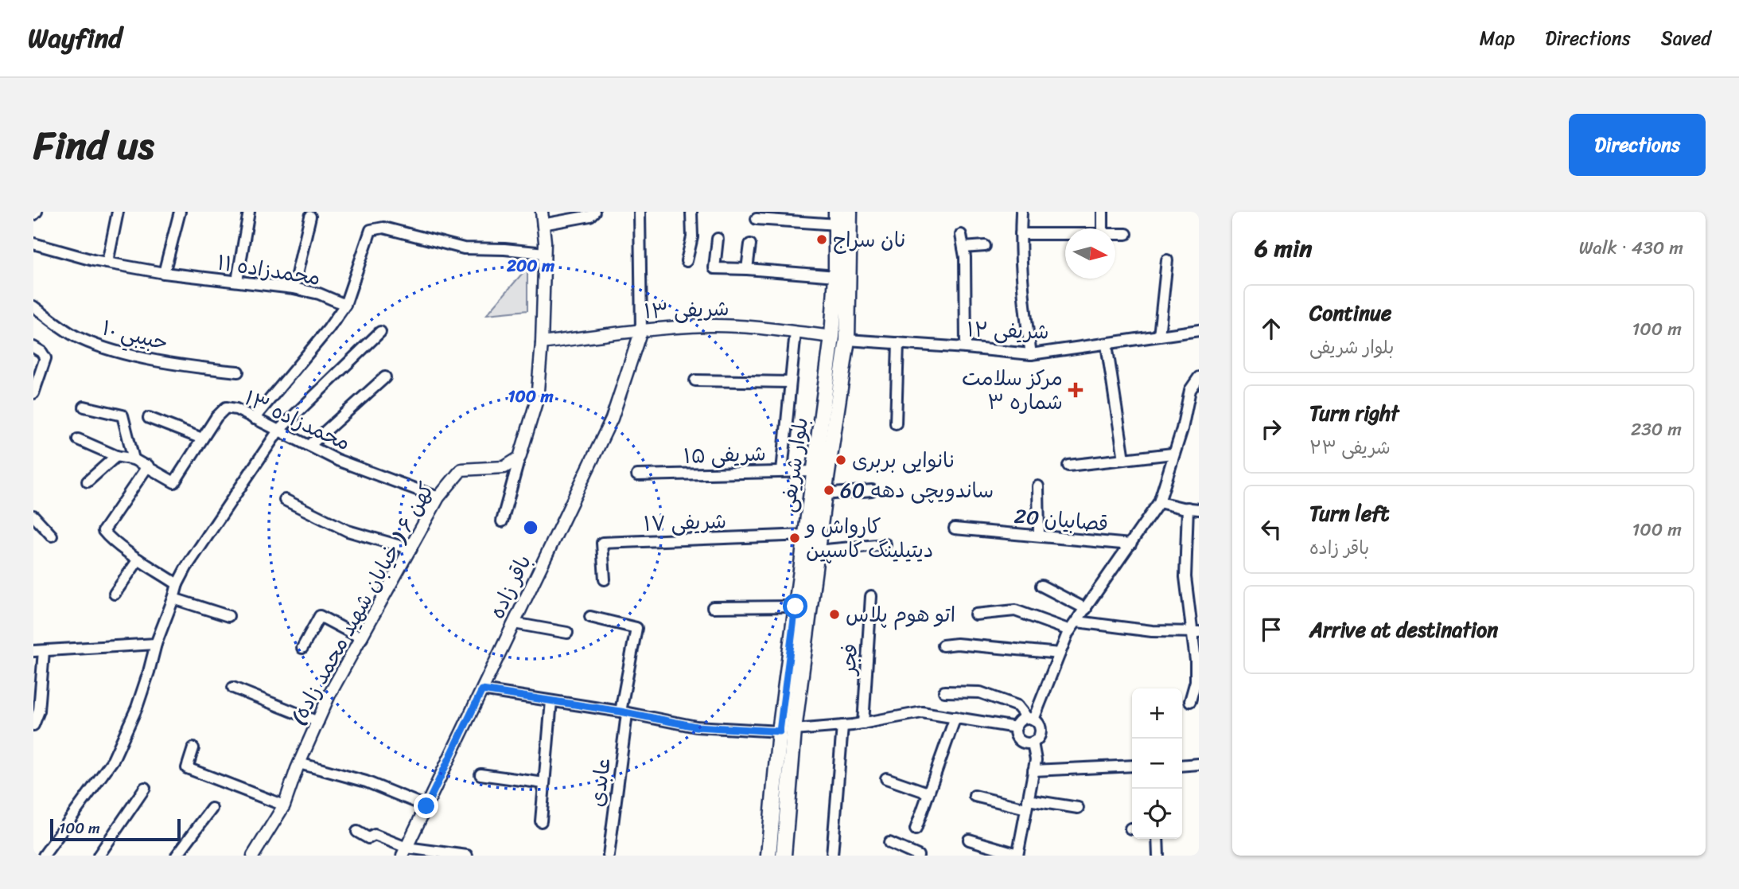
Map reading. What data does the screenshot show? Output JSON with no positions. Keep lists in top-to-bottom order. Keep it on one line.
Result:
{"streets":{"main road":["بلوار شریفی"],"street":["محمدزاده ۱۱","شریفی ۱۳","شریفی ۱۲","حبيبي ١٠","محمدزاده ۱۳","شریفی ۱۵","قصابیان 20","شریفی ۱۷","باقر زاده","کهن ۶ ( خیابان شهید محمد زاده)","فجر","عابدی"]},"crossings":[["شریفی ۱۳","بلوار شریفی"],["شریفی ۱۳","باقر زاده"],["شریفی ۱۲","بلوار شریفی"],["محمدزاده ۱۳","کهن ۶ ( خیابان شهید محمد زاده)"],["شریفی ۱۵","بلوار شریفی"],["بلوار شریفی","شریفی ۱۷"]],"places":{"other":["نان سراج","نانوایی بربری","ساندویچی دهه 60","کارواش و دیتیلینگ کاسپین","اتو هوم پلاس"],"health":["مرکز سلامت شماره ۳"]},"scale_bar":"100 m","north":"right","page":{"header":"Wayfind","nav":["Map","Directions","Saved"],"title":"Find us","buttons":"Directions","heading":["6 min","Walk · 430 m"],"list":[["Continue","بلوار شریفی","100 m"],["Turn right","شریفی ۲۳","230 m"],["Turn left","باقر زاده","100 m"],"Arrive at destination"],"map_buttons":["+","−"],"scale":"100 m"},"rings":["200 m","100 m"]}
